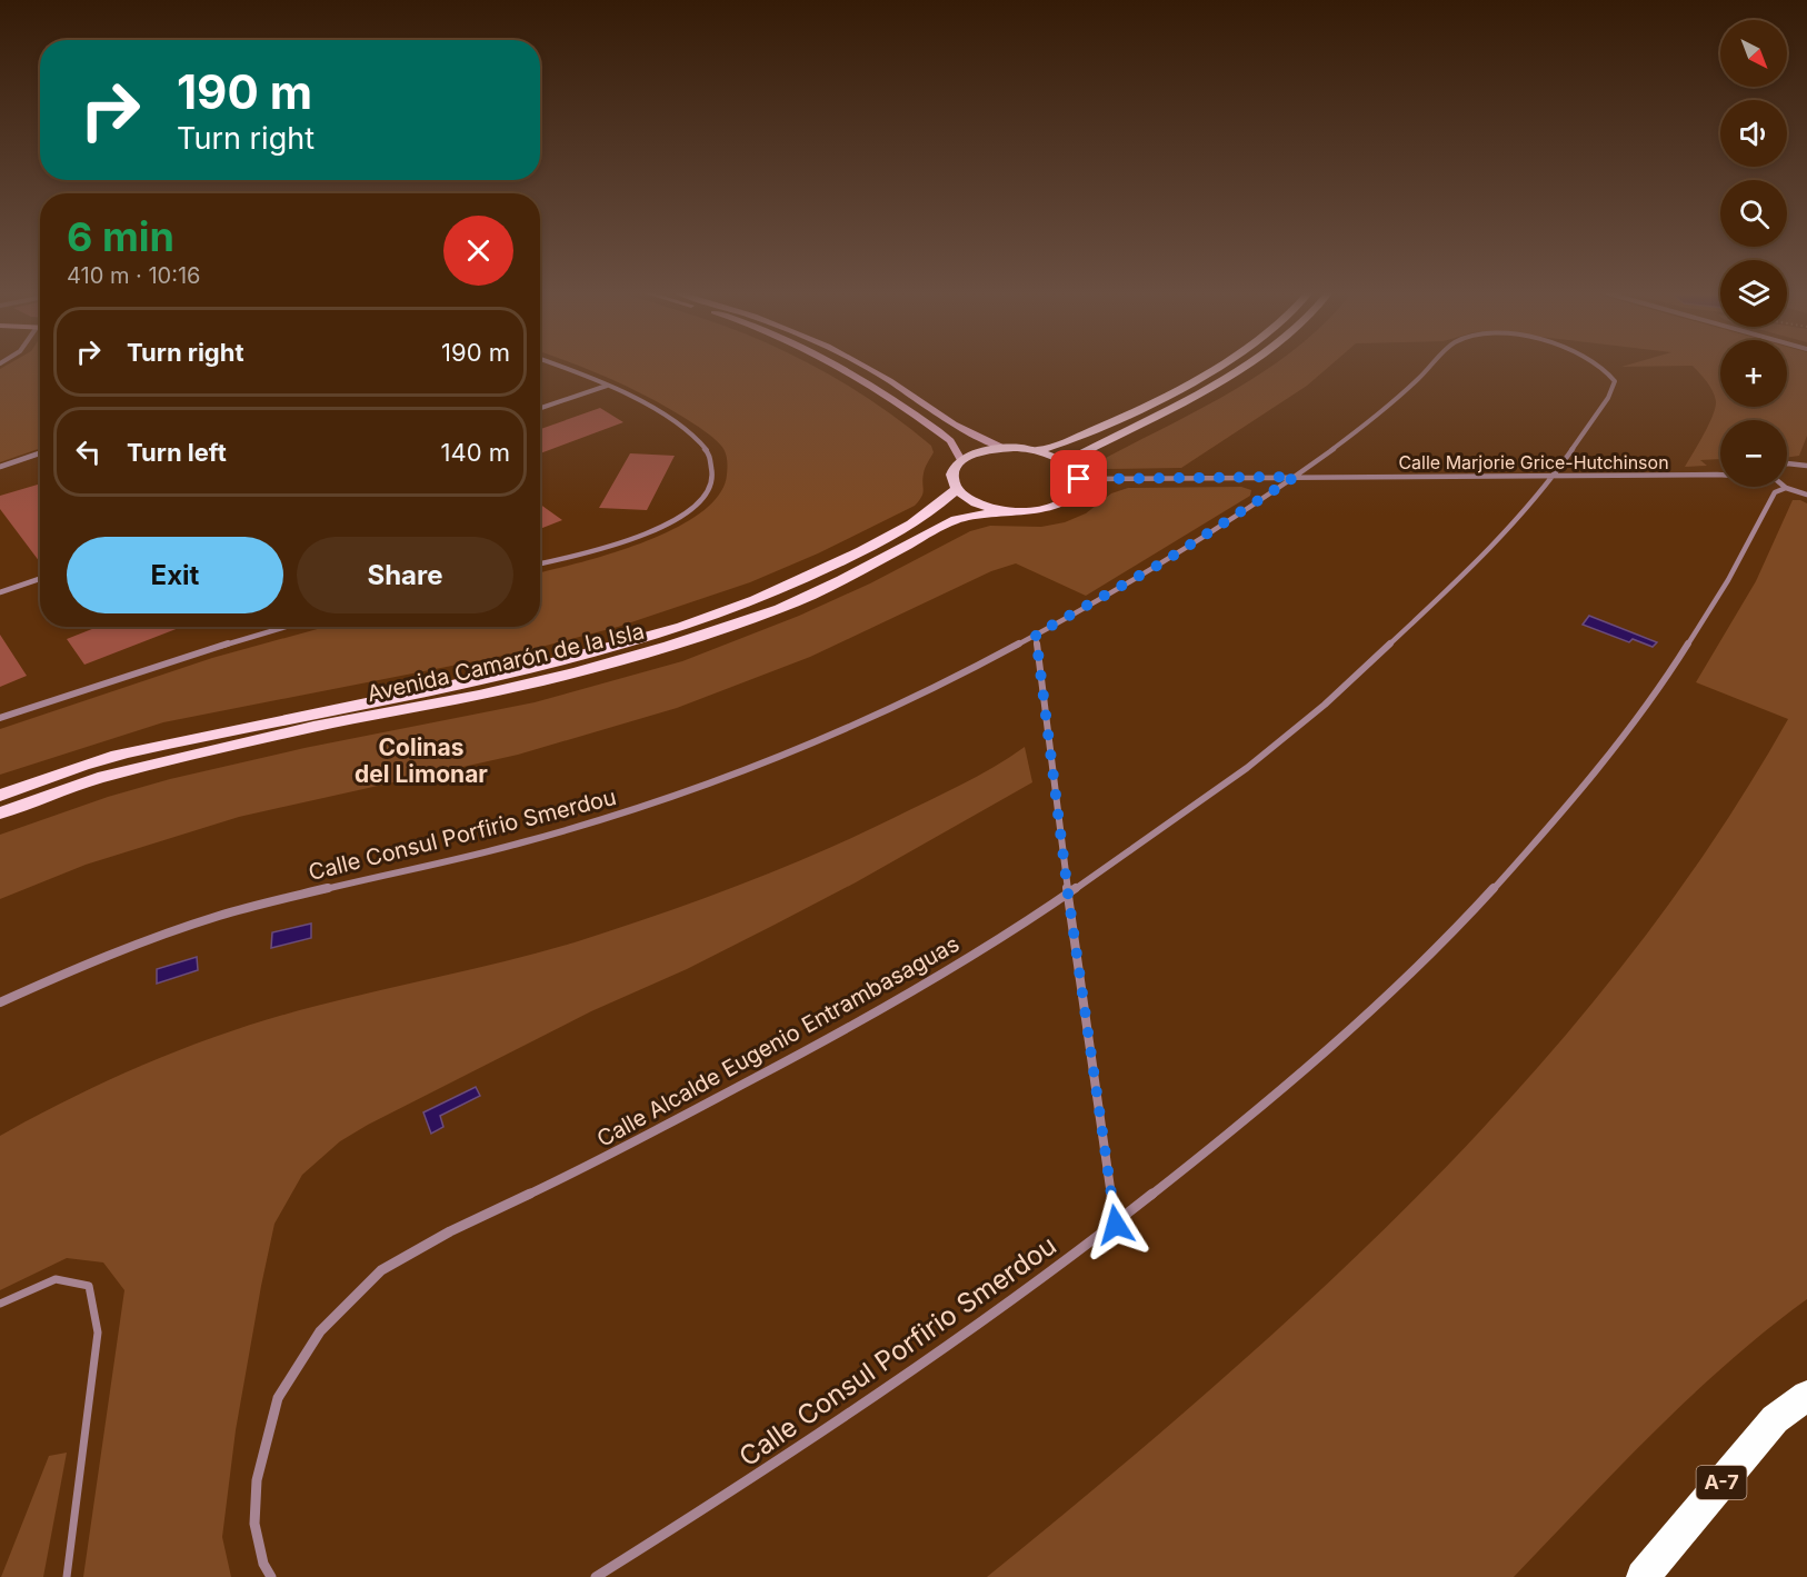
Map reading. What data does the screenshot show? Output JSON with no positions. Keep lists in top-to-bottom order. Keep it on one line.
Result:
{"streets":{"highway":["A-7"],"main road":["Avenida Camarón de la Isla"],"street":["Calle Marjorie Grice-Hutchinson","Calle Consul Porfirio Smerdou","Calle Alcalde Eugenio Entrambasaguas"]},"crossings":[["Calle Marjorie Grice-Hutchinson","Calle Consul Porfirio Smerdou"],["Calle Marjorie Grice-Hutchinson","Calle Alcalde Eugenio Entrambasaguas"],["Calle Consul Porfirio Smerdou","Calle Alcalde Eugenio Entrambasaguas"]],"districts":["Colinas del Limonar"],"north":"bottom right","page":{"map_buttons":["+","−"],"turn":["190 m","Turn right"],"heading":["6 min","410 m · 10:16"],"list":[{"name":"Turn right","value":"190 m"},{"name":"Turn left","value":"140 m"}],"buttons":["Exit","Share"]}}
